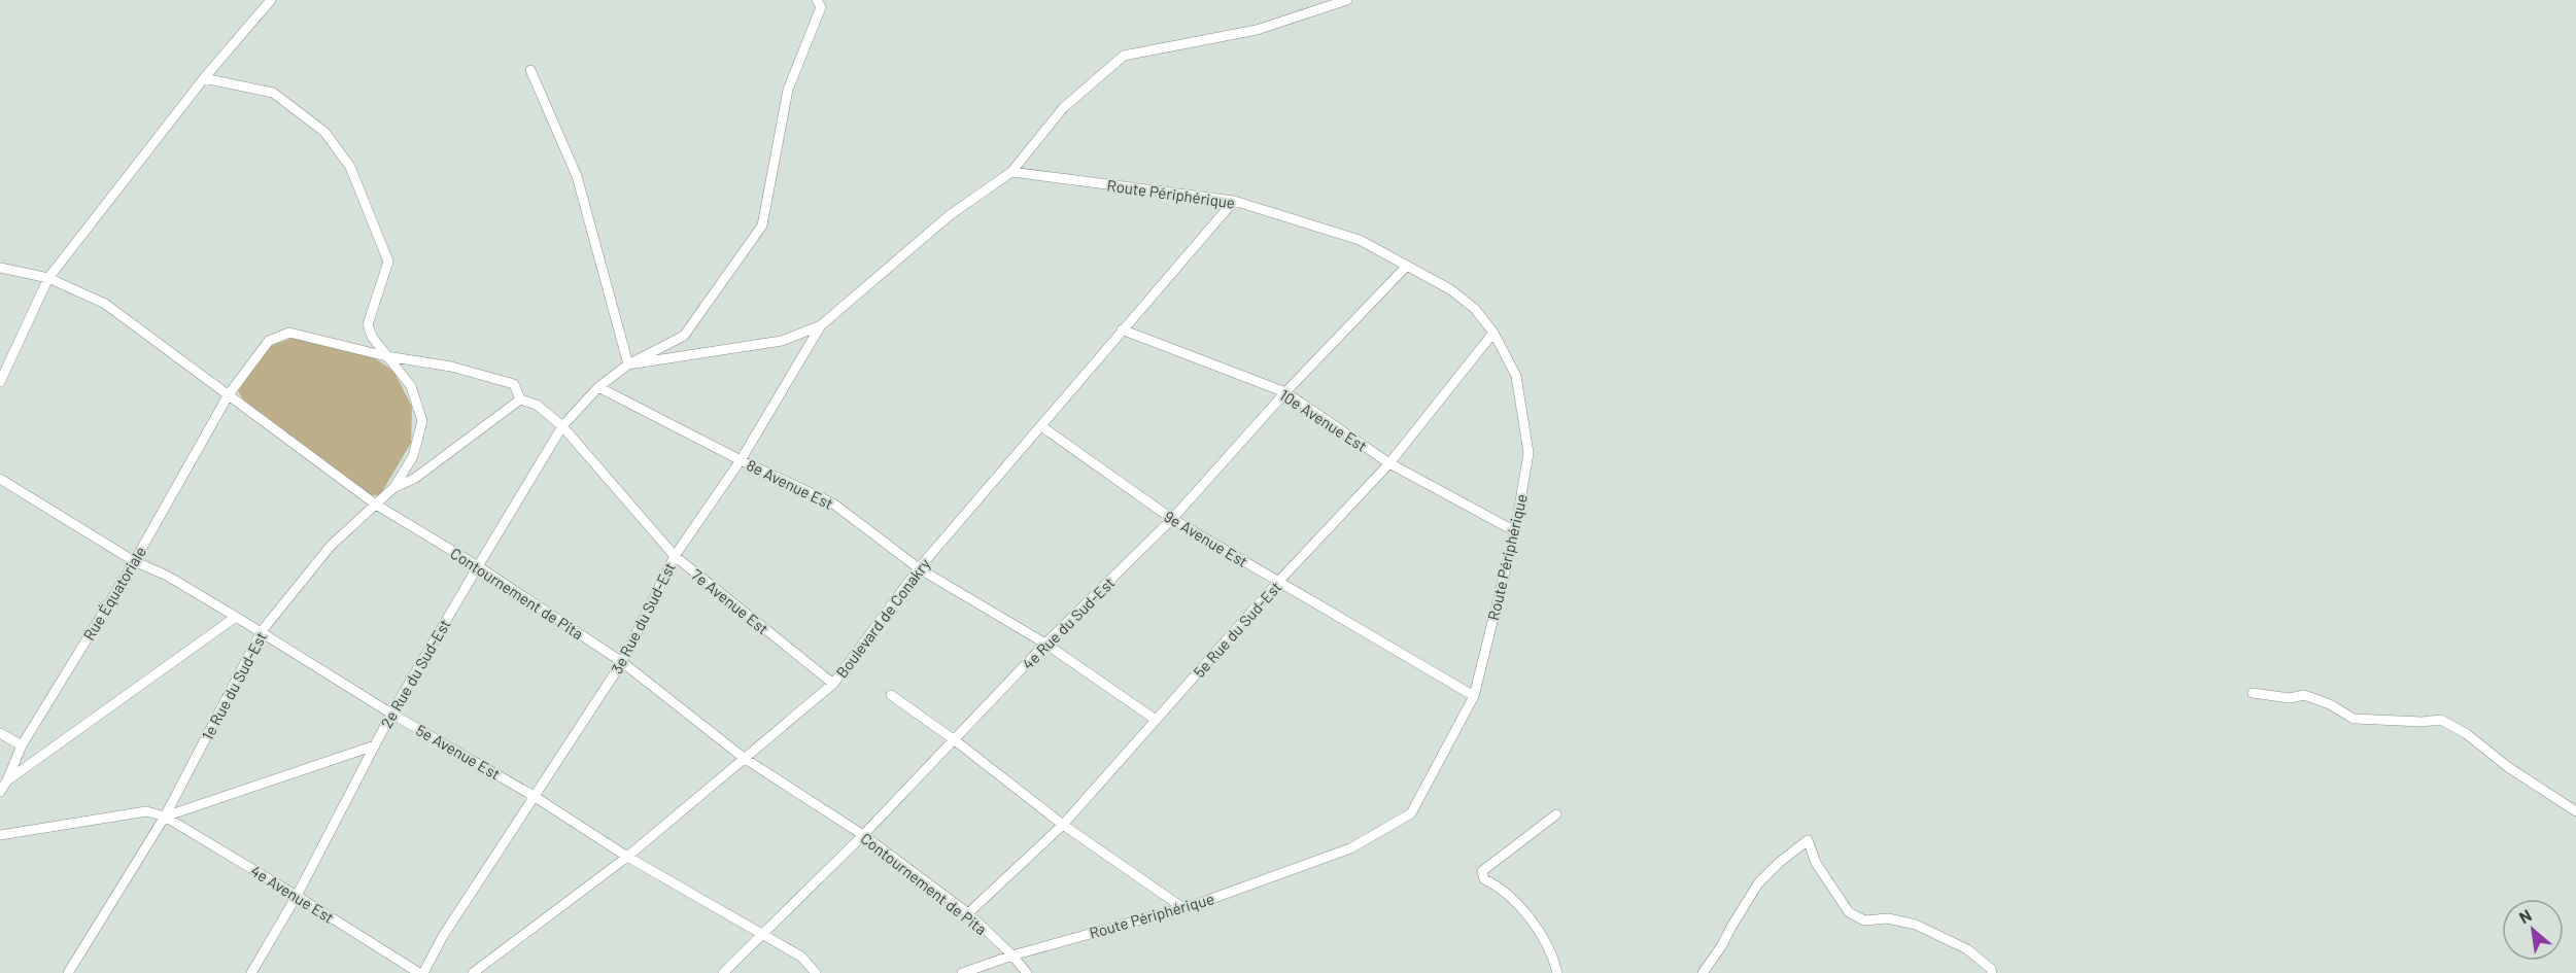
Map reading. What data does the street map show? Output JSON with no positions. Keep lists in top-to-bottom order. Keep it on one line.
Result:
{"streets":{"street":["Route Périphérique","10e Avenue Est","8e Avenue Est","9e Avenue Est","Rue Équatoriale","Contournement de Pita","7e Avenue Est","3e Rue du Sud-Est","Boulevard de Conakry","4e Rue du Sud-Est","5e Rue du Sud-Est","2e Rue du Sud-Est","1e Rue du Sud-Est","5e Avenue Est","4e Avenue Est"]},"crossings":[["Route Périphérique","10e Avenue Est"],["Route Périphérique","9e Avenue Est"],["Route Périphérique","Contournement de Pita"],["Route Périphérique","Boulevard de Conakry"],["Route Périphérique","4e Rue du Sud-Est"],["Route Périphérique","5e Rue du Sud-Est"],["10e Avenue Est","Boulevard de Conakry"],["10e Avenue Est","4e Rue du Sud-Est"],["10e Avenue Est","5e Rue du Sud-Est"],["8e Avenue Est","3e Rue du Sud-Est"],["8e Avenue Est","Boulevard de Conakry"],["8e Avenue Est","4e Rue du Sud-Est"],["8e Avenue Est","5e Rue du Sud-Est"],["8e Avenue Est","2e Rue du Sud-Est"],["9e Avenue Est","Boulevard de Conakry"],["9e Avenue Est","4e Rue du Sud-Est"],["9e Avenue Est","5e Rue du Sud-Est"],["Rue Équatoriale","Contournement de Pita"],["Rue Équatoriale","7e Avenue Est"],["Rue Équatoriale","1e Rue du Sud-Est"],["Rue Équatoriale","5e Avenue Est"],["Contournement de Pita","3e Rue du Sud-Est"],["Contournement de Pita","Boulevard de Conakry"],["Contournement de Pita","4e Rue du Sud-Est"],["Contournement de Pita","5e Rue du Sud-Est"],["Contournement de Pita","2e Rue du Sud-Est"],["Contournement de Pita","1e Rue du Sud-Est"],["7e Avenue Est","3e Rue du Sud-Est"],["7e Avenue Est","Boulevard de Conakry"],["7e Avenue Est","2e Rue du Sud-Est"],["7e Avenue Est","1e Rue du Sud-Est"],["3e Rue du Sud-Est","5e Avenue Est"],["3e Rue du Sud-Est","4e Avenue Est"],["Boulevard de Conakry","5e Avenue Est"],["4e Rue du Sud-Est","5e Avenue Est"],["2e Rue du Sud-Est","5e Avenue Est"],["2e Rue du Sud-Est","4e Avenue Est"],["1e Rue du Sud-Est","5e Avenue Est"],["1e Rue du Sud-Est","4e Avenue Est"]],"north":"top left"}
